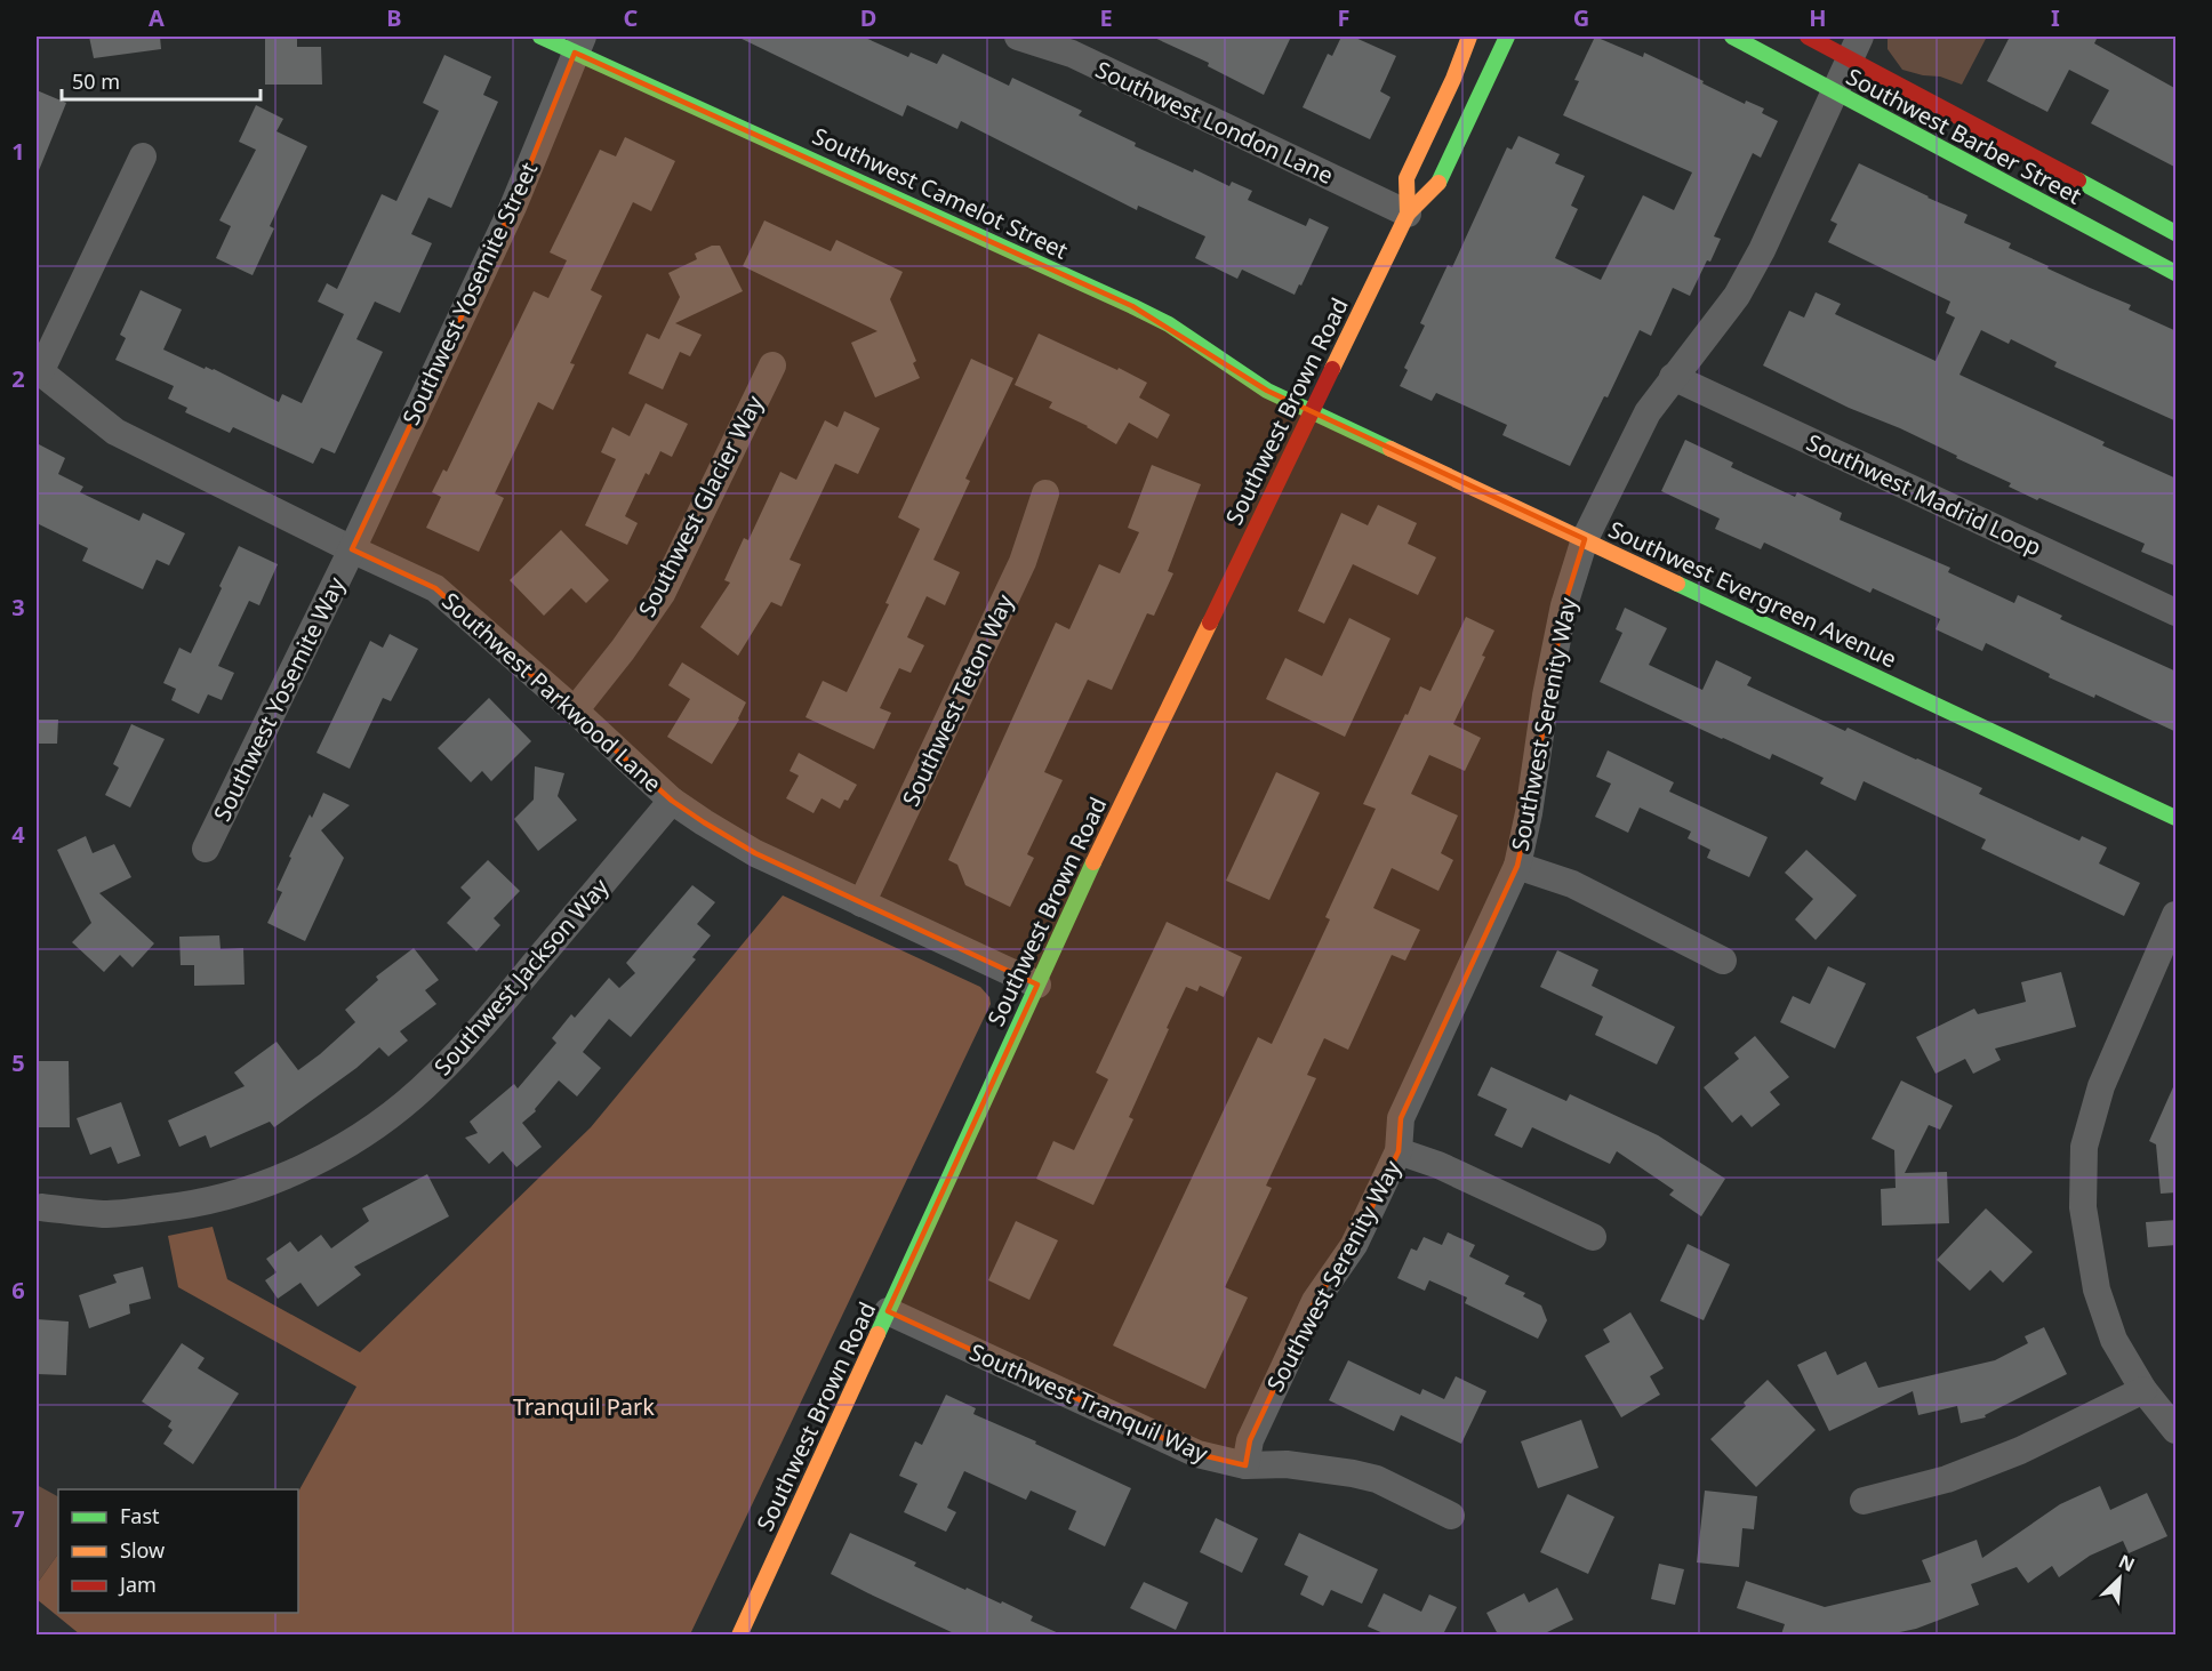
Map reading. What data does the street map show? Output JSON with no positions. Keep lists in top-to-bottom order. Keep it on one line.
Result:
{"streets":{"street":["Southwest London Lane","Southwest Barber Street","Southwest Camelot Street","Southwest Yosemite Street","Southwest Brown Road","Southwest Madrid Loop","Southwest Glacier Way","Southwest Evergreen Avenue","Southwest Parkwood Lane","Southwest Yosemite Way","Southwest Teton Way","Southwest Serenity Way","Southwest Jackson Way","Southwest Tranquil Way"]},"crossings":[["Southwest London Lane","Southwest Brown Road"],["Southwest Barber Street","Southwest Serenity Way"],["Southwest Camelot Street","Southwest Yosemite Street"],["Southwest Camelot Street","Southwest Brown Road"],["Southwest Camelot Street","Southwest Evergreen Avenue"],["Southwest Yosemite Street","Southwest Parkwood Lane"],["Southwest Yosemite Street","Southwest Yosemite Way"],["Southwest Brown Road","Southwest Evergreen Avenue"],["Southwest Brown Road","Southwest Parkwood Lane"],["Southwest Brown Road","Southwest Tranquil Way"],["Southwest Madrid Loop","Southwest Serenity Way"],["Southwest Glacier Way","Southwest Parkwood Lane"],["Southwest Evergreen Avenue","Southwest Serenity Way"],["Southwest Parkwood Lane","Southwest Yosemite Way"],["Southwest Parkwood Lane","Southwest Teton Way"],["Southwest Parkwood Lane","Southwest Jackson Way"],["Southwest Serenity Way","Southwest Tranquil Way"]],"parks":["Tranquil Park"],"legend":["Fast","Slow","Jam"],"scale_bar":"50 m","north":"top right","grid":{"columns":["A","B","C","D","E","F","G","H","I"],"rows":["1","2","3","4","5","6","7"]}}
